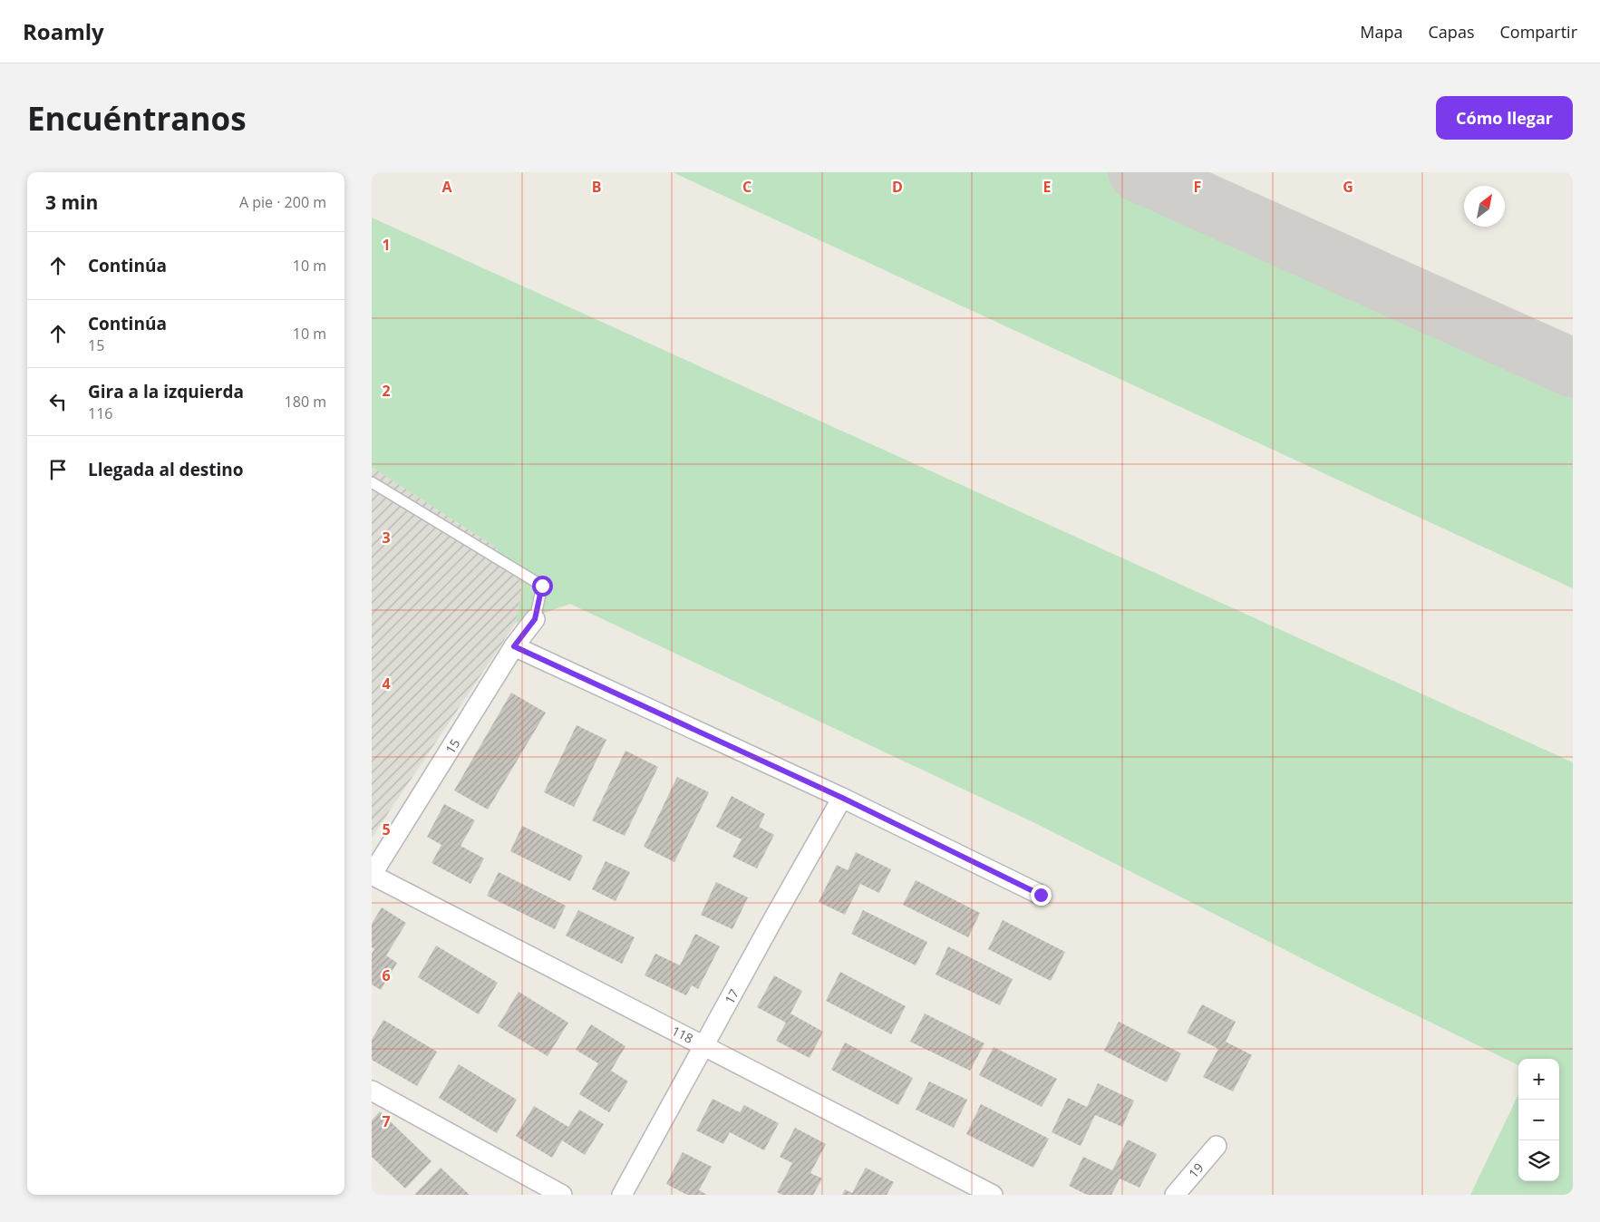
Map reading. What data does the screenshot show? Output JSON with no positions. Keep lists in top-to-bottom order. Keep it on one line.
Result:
{"streets":{"street":["15","17","118","19"]},"crossings":[["15","118"],["17","118"]],"north":"top right","page":{"header":"Roamly","nav":["Mapa","Capas","Compartir"],"buttons":"Cómo llegar","title":"Encuéntranos","heading":["3 min","A pie · 200 m"],"list":[["Continúa","10 m"],["Continúa","15","10 m"],["Gira a la izquierda","116","180 m"],"Llegada al destino"],"map_buttons":["+","−"]},"grid":{"columns":["A","B","C","D","E","F","G"],"rows":["1","2","3","4","5","6","7"]}}
